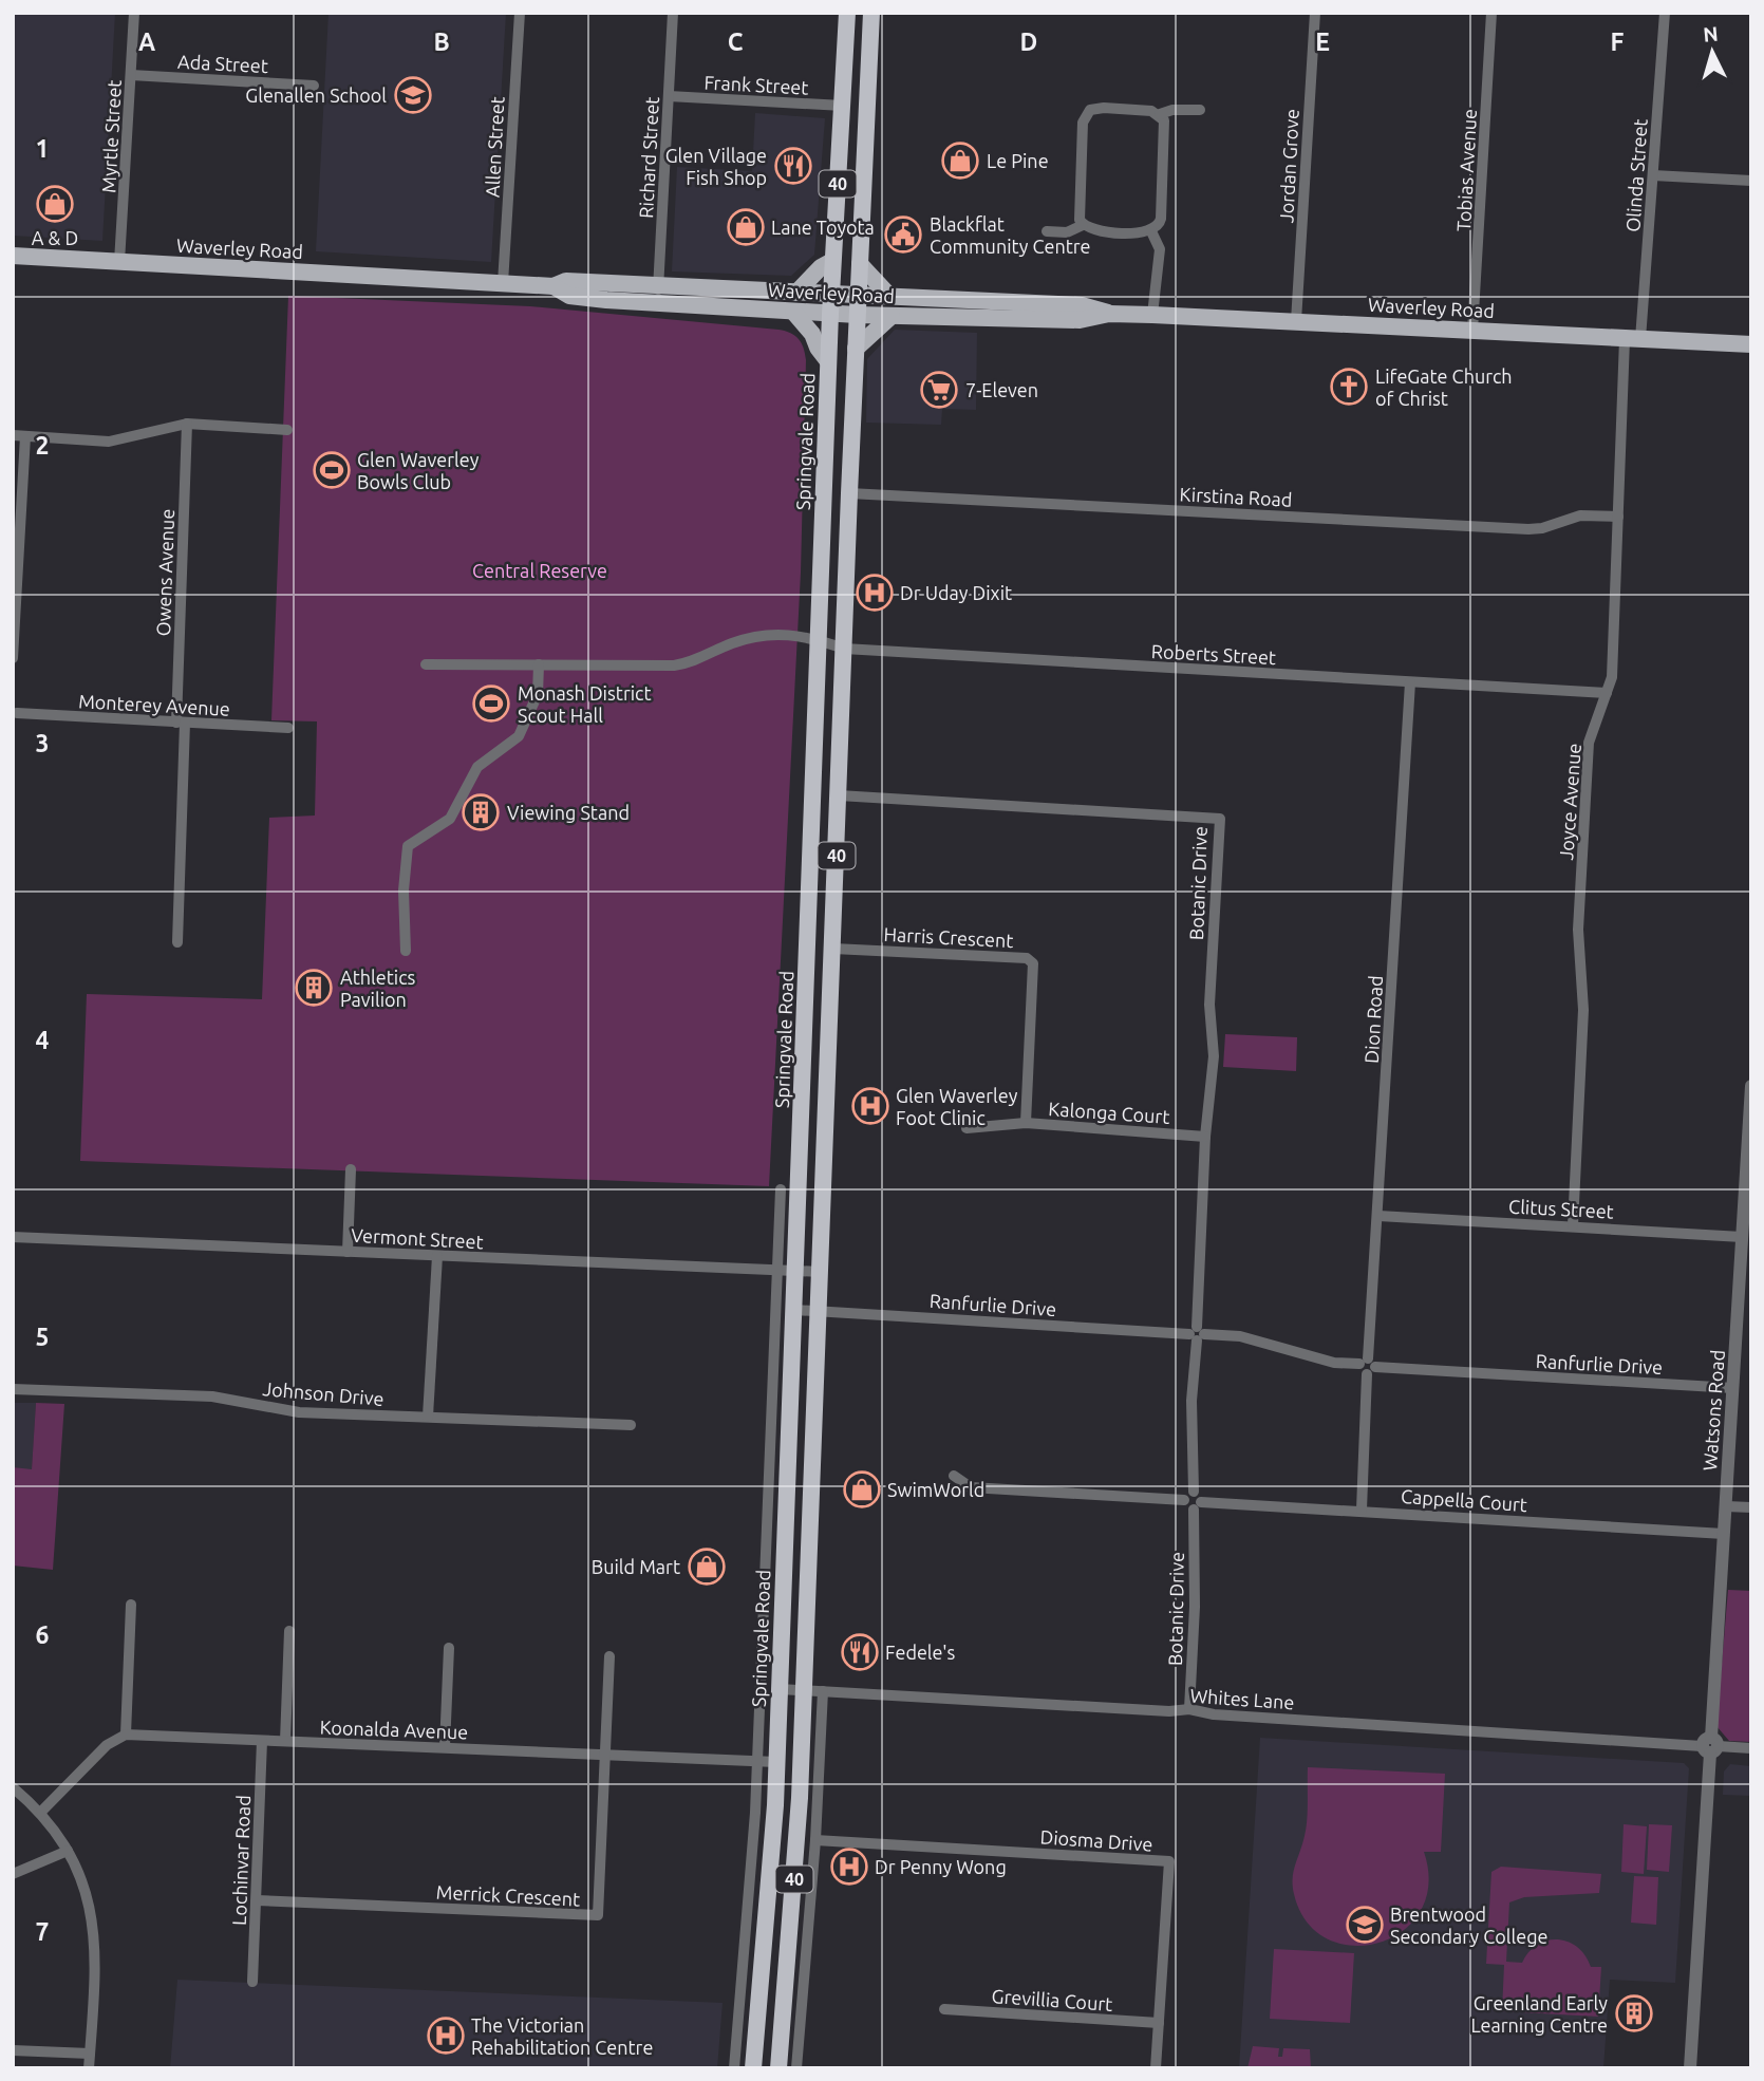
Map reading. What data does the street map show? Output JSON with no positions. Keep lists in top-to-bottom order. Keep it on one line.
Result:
{"streets":{"highway":["40","Springvale Road"],"main road":["Waverley Road"],"street":["Ada Street","Frank Street","Myrtle Street","Allen Street","Richard Street","Jordan Grove","Tobias Avenue","Olinda Street","Kirstina Road","Owens Avenue","Roberts Street","Monterey Avenue","Joyce Avenue","Botanic Drive","Harris Crescent","Dion Road","Kalonga Court","Clitus Street","Vermont Street","Ranfurlie Drive","Johnson Drive","Watsons Road","Cappella Court","Whites Lane","Koonalda Avenue","Diosma Drive","Lochinvar Road","Merrick Crescent","Grevillia Court"]},"crossings":[["Ada Street","Myrtle Street"],["Frank Street","Richard Street"],["Frank Street","Springvale Road"],["Myrtle Street","Waverley Road"],["Allen Street","Waverley Road"],["Richard Street","Waverley Road"],["Jordan Grove","Waverley Road"],["Tobias Avenue","Waverley Road"],["Olinda Street","Waverley Road"],["Olinda Street","Joyce Avenue"],["40","Waverley Road"],["40","Kirstina Road"],["40","Roberts Street"],["40","Botanic Drive"],["40","Harris Crescent"],["40","Vermont Street"],["40","Ranfurlie Drive"],["40","Whites Lane"],["Waverley Road","Springvale Road"],["Waverley Road","Joyce Avenue"],["Springvale Road","Roberts Street"],["Springvale Road","Vermont Street"],["Springvale Road","Ranfurlie Drive"],["Springvale Road","Whites Lane"],["Springvale Road","Koonalda Avenue"],["Kirstina Road","Joyce Avenue"],["Owens Avenue","Monterey Avenue"],["Roberts Street","Joyce Avenue"],["Roberts Street","Dion Road"],["Joyce Avenue","Clitus Street"],["Botanic Drive","Kalonga Court"],["Botanic Drive","Ranfurlie Drive"],["Botanic Drive","Cappella Court"],["Botanic Drive","Whites Lane"],["Harris Crescent","Kalonga Court"],["Dion Road","Clitus Street"],["Dion Road","Ranfurlie Drive"],["Dion Road","Cappella Court"],["Clitus Street","Watsons Road"],["Ranfurlie Drive","Watsons Road"],["Watsons Road","Cappella Court"],["Watsons Road","Whites Lane"],["Koonalda Avenue","Lochinvar Road"],["Koonalda Avenue","Merrick Crescent"],["Diosma Drive","Grevillia Court"],["Lochinvar Road","Merrick Crescent"]],"parks":["Central Reserve"],"places":{"school or university":["Glenallen School","Brentwood Secondary College"],"shop":["Le Pine","A & D","Lane Toyota","SwimWorld","Build Mart"],"restaurant":["Glen Village Fish Shop","Fedele's"],"public building":["Blackflat Community Centre"],"church":["LifeGate Church of Christ"],"supermarket":["7-Eleven"],"sports":["Glen Waverley Bowls Club","Monash District Scout Hall"],"hospital":["Dr Uday Dixit","Glen Waverley Foot Clinic","Dr Penny Wong","The Victorian Rehabilitation Centre"],"building":["Viewing Stand","Athletics Pavilion","Greenland Early Learning Centre"]},"north":"top","grid":{"columns":["A","B","C","D","E","F"],"rows":["1","2","3","4","5","6","7"]}}
